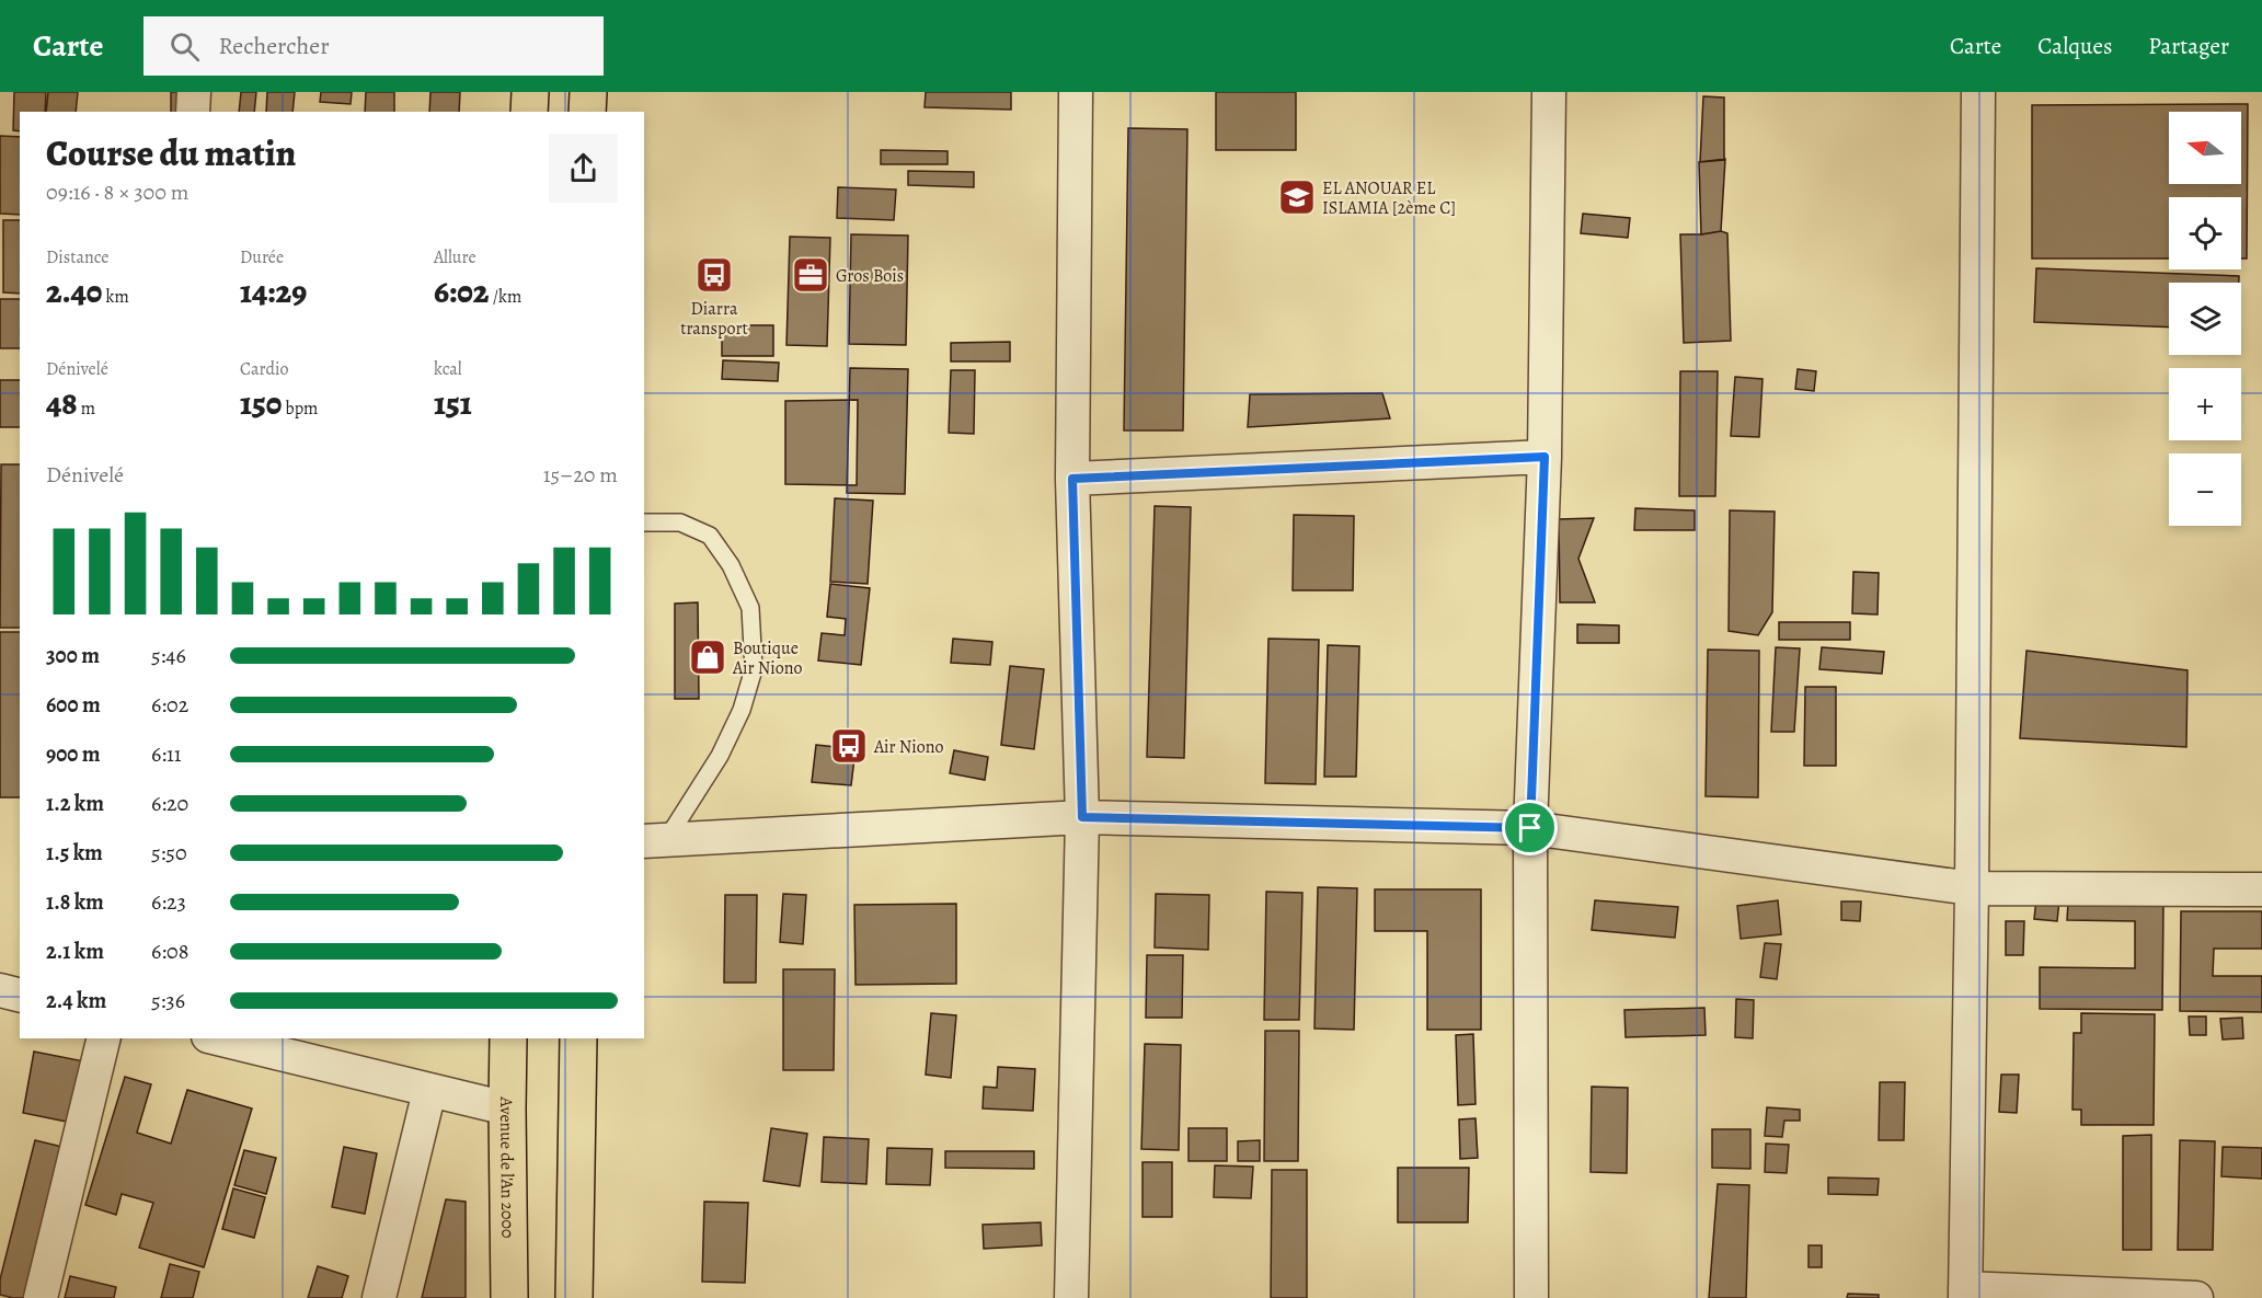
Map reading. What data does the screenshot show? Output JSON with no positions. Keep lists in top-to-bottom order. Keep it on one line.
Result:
{"streets":{"main road":["Avenue de l'An 2000"]},"places":{"school or university":["EL ANOUAR EL ISLAMIA [2ème C]"],"bus stop":["Diarra transport","Air Niono"],"office":["Gros Bois"],"shop":["Boutique Air Niono"]},"north":"left","page":{"header":"Carte","search":"Rechercher","nav":["Carte","Calques","Partager"],"map_buttons":["+","−"],"heading":["Course du matin","09:16 · 8 × 300 m"],"stats":[["Distance","2.40 km"],["Durée","14:29"],["Allure","6:02 /km"],["Dénivelé","48 m"],["Cardio","150 bpm"],["kcal","151"]],"chart":["Dénivelé","15–20 m"],"list":[{"name":"300 m","note":"5:46"},{"name":"600 m","note":"6:02"},{"name":"900 m","note":"6:11"},{"name":"1.2 km","note":"6:20"},{"name":"1.5 km","note":"5:50"},{"name":"1.8 km","note":"6:23"},{"name":"2.1 km","note":"6:08"},{"name":"2.4 km","note":"5:36"}]}}
